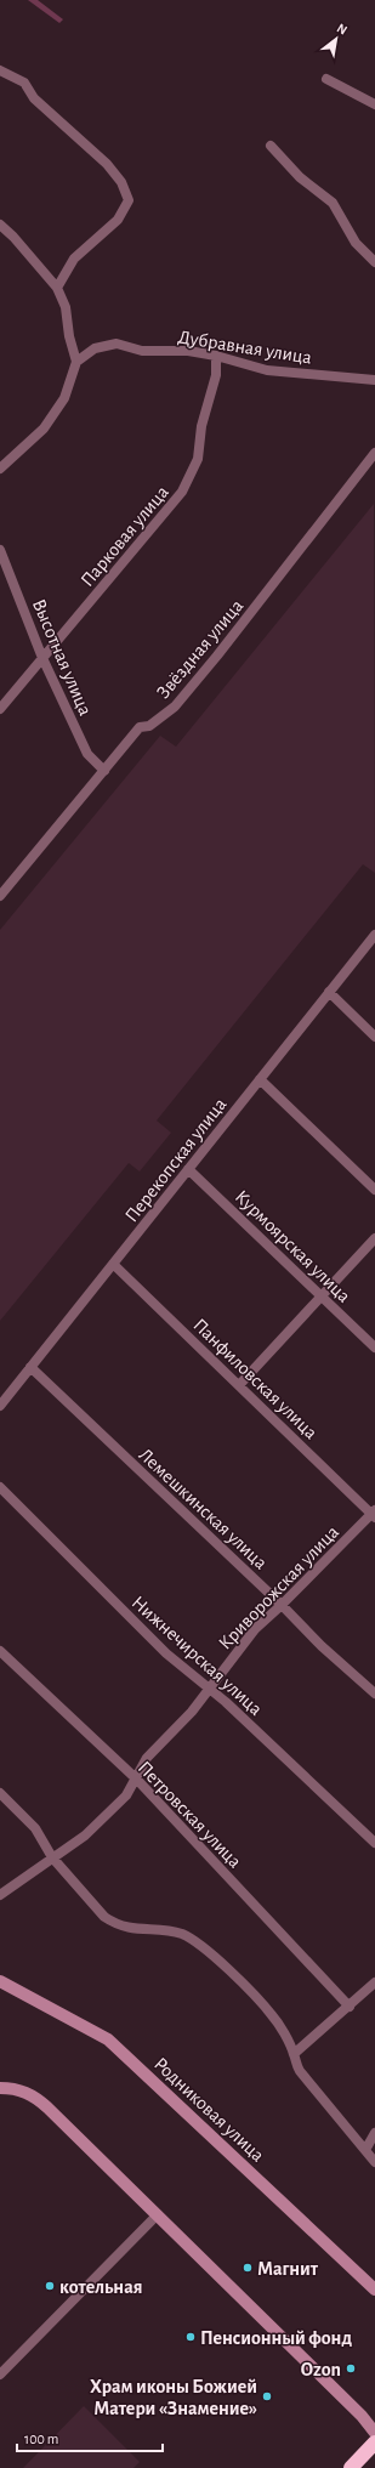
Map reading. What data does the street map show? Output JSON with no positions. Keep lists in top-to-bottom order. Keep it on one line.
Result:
{"streets":{"street":["Дубравная улица","Парковая улица","Звёздная улица","Высотная улица","Перекопская улица","Курмоярская улица","Панфиловская улица","Лемешкинская улица","Криворожская улица","Нижнечирская улица","Петровская улица","Родниковая улица"]},"crossings":[["Дубравная улица","Парковая улица"],["Парковая улица","Высотная улица"],["Звёздная улица","Высотная улица"],["Перекопская улица","Курмоярская улица"],["Перекопская улица","Панфиловская улица"],["Перекопская улица","Лемешкинская улица"],["Панфиловская улица","Криворожская улица"],["Лемешкинская улица","Криворожская улица"],["Криворожская улица","Нижнечирская улица"],["Криворожская улица","Петровская улица"]],"places":["Магнит","котельная","Пенсионный фонд","Ozon","Храм иконы Божией Матери «Знамение»"],"scale_bar":"100 m","north":"top right"}
